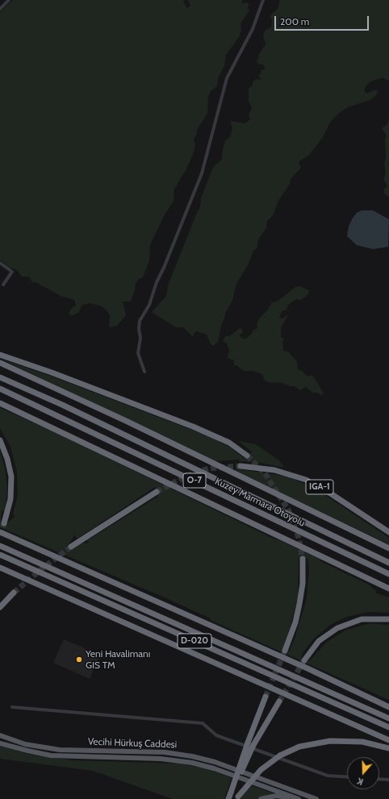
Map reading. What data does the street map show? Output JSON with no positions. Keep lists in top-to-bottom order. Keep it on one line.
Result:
{"streets":{"highway":["O-7","IGA-1","Kuzey Marmara Otoyolu","D-020"],"main road":["Vecihi Hürkuş Caddesi"]},"places":["Yeni Havalimanı GIS TM"],"scale_bar":"200 m","north":"bottom"}
